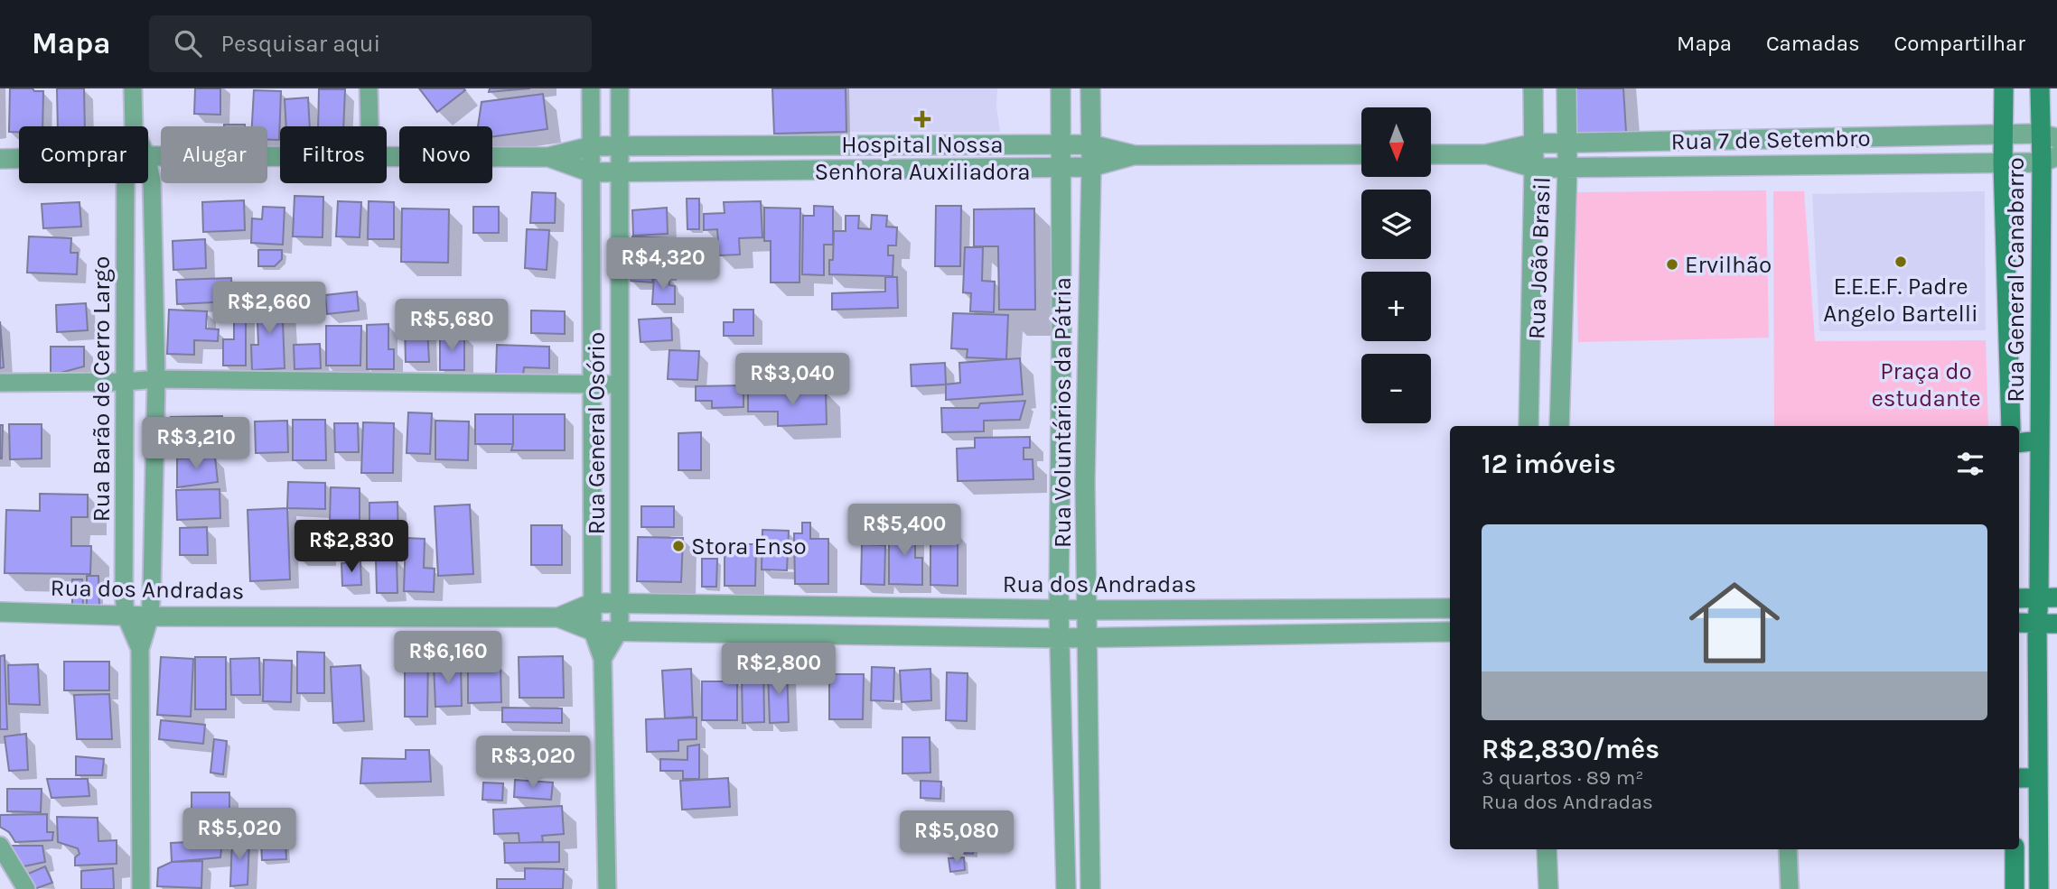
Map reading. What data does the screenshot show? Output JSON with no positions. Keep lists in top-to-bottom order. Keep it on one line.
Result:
{"streets":{"main road":["Rua General Canabarro"],"street":["Rua 7 de Setembro","Rua João Brasil","Rua Barão de Cerro Largo","Rua Voluntários da Pátria","Rua General Osório","Rua dos Andradas"]},"crossings":[["Rua 7 de Setembro","Rua João Brasil"],["Rua 7 de Setembro","Rua General Canabarro"],["Rua Barão de Cerro Largo","Rua dos Andradas"],["Rua Voluntários da Pátria","Rua dos Andradas"],["Rua General Osório","Rua dos Andradas"]],"parks":["Praça do estudante"],"places":{"health":["Hospital Nossa Senhora Auxiliadora"],"other":["E.E.E.F. Padre Angelo Bartelli","Ervilhão","Stora Enso"]},"north":"bottom","page":{"header":"Mapa","search":"Pesquisar aqui","nav":["Mapa","Camadas","Compartilhar"],"map_buttons":["+","−"],"chip":["Comprar","Alugar","Filtros","Novo"],"price":["R$4,320","R$2,660","R$5,680","R$3,040","R$3,210","R$5,400","R$2,830","R$6,160","R$2,800","R$3,020","R$5,020","R$5,080"],"heading":"12 imóveis","list":[{"name":"R$2,830/mês","note":"3 quartos · 89 m² · Rua dos Andradas"}]}}
